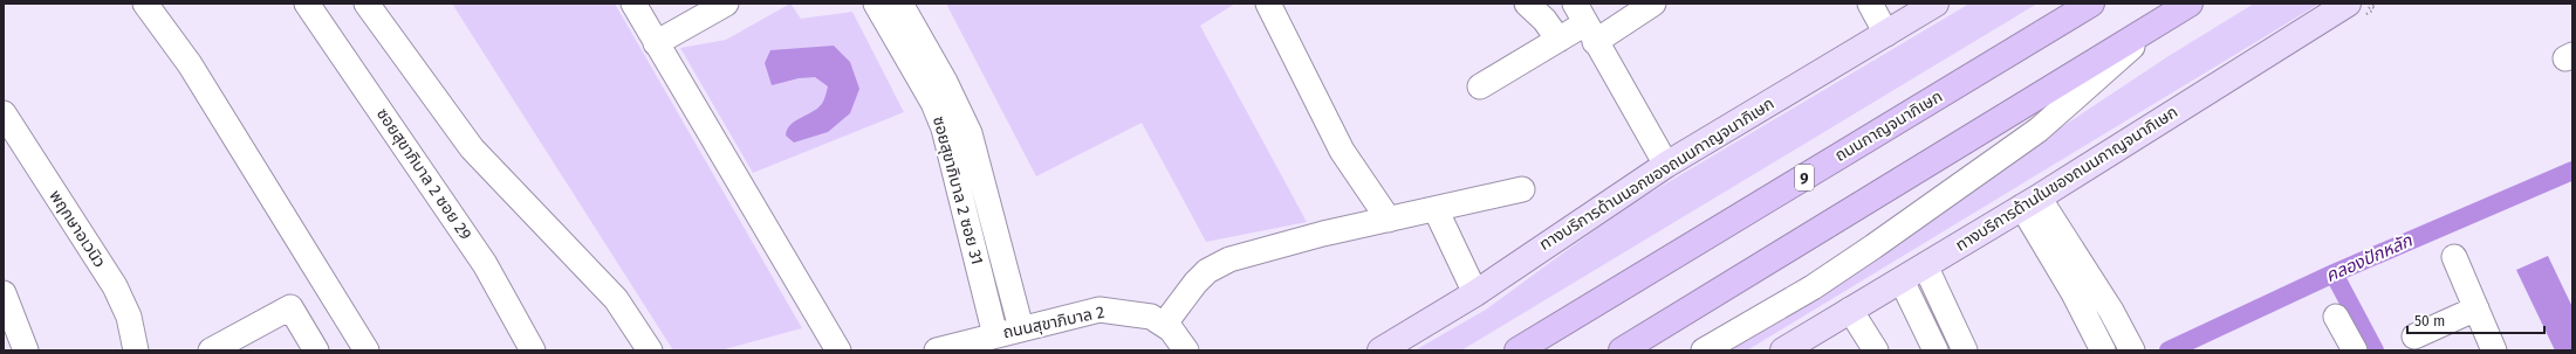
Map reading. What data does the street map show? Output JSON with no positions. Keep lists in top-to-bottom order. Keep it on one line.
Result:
{"streets":{"highway":["ถนนกาญจนาภิเษก","9"],"main road":["ทางบริการด้านนอกของถนนกาญจนาภิเษก","ทางบริการด้านในของถนนกาญจนาภิเษก"],"street":["ซอยสุขาภิบาล 2 ซอย 29","ซอยสุขาภิบาล 2 ซอย 31","พฤกษาอเวนิว","ถนนสุขาภิบาล 2"]},"crossings":[["ซอยสุขาภิบาล 2 ซอย 31","ถนนสุขาภิบาล 2"]],"water":["คลองปักหลัก"],"scale_bar":"50 m"}
